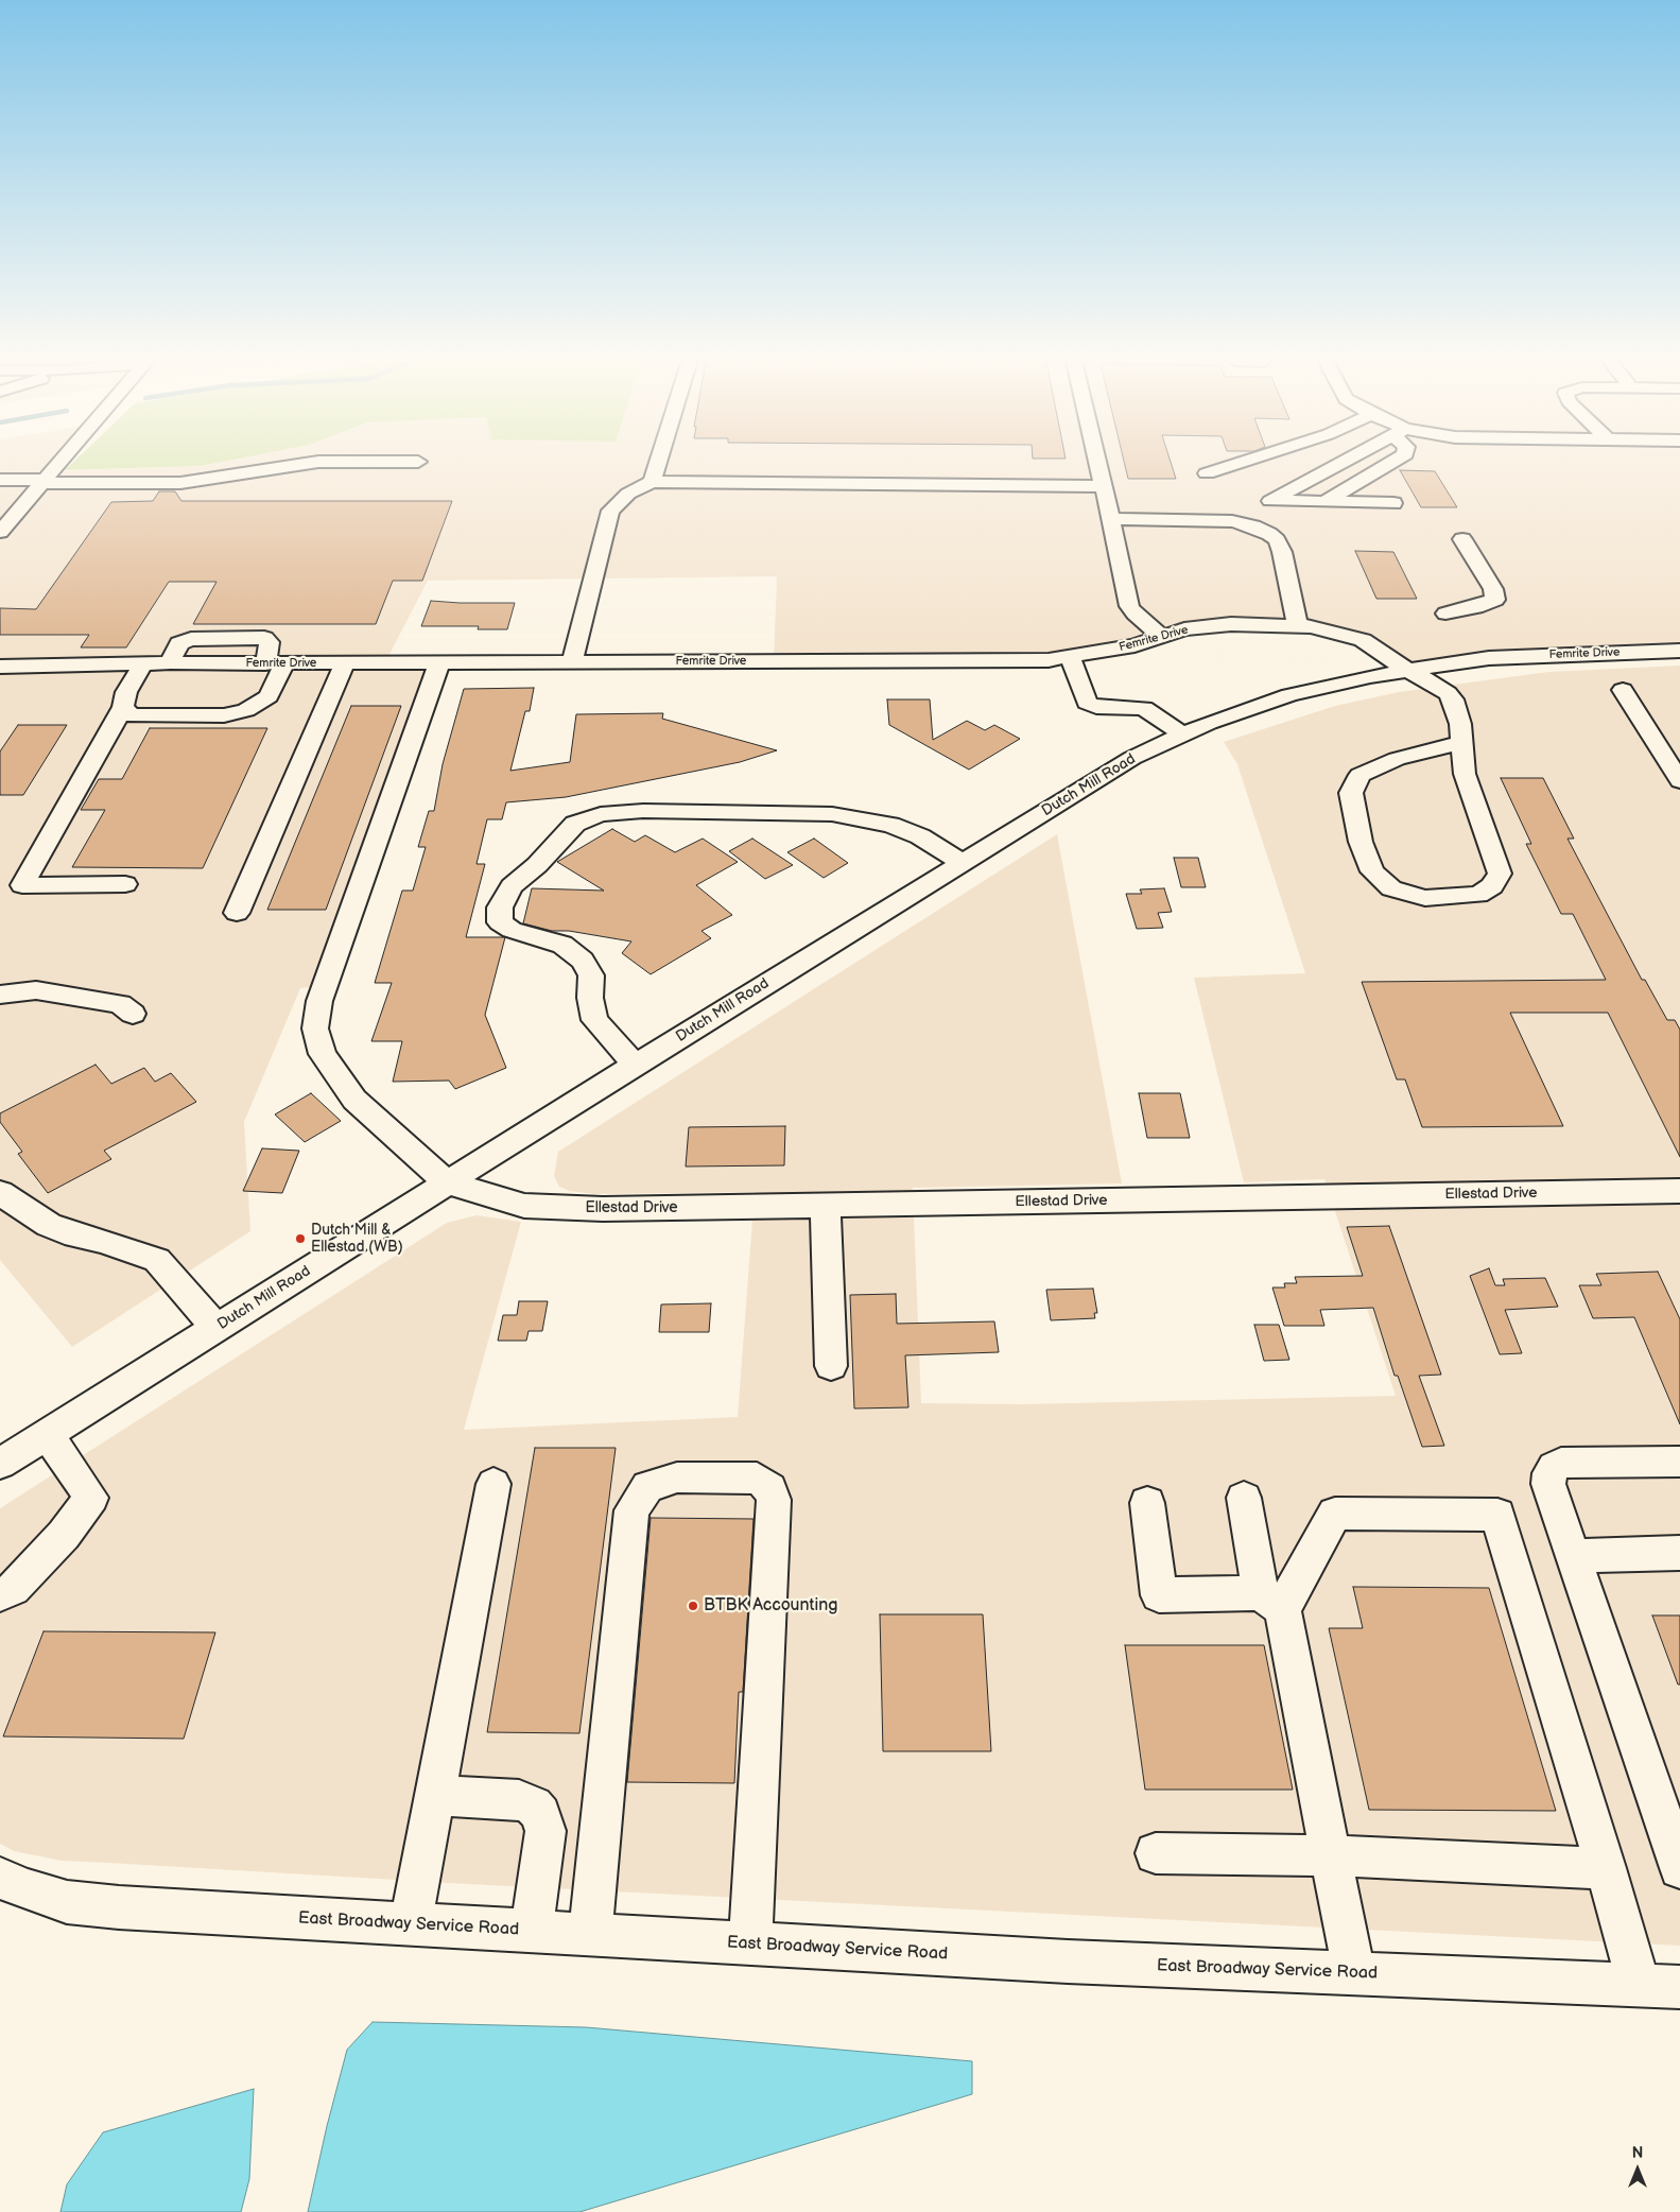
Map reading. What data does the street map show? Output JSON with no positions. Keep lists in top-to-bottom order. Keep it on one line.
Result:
{"streets":{"street":["Femrite Drive","Dutch Mill Road","Ellestad Drive","East Broadway Service Road"]},"crossings":[["Femrite Drive","Dutch Mill Road"],["Dutch Mill Road","Ellestad Drive"]],"places":["Dutch Mill & Ellestad (WB)","BTBK Accounting"],"north":"top"}
